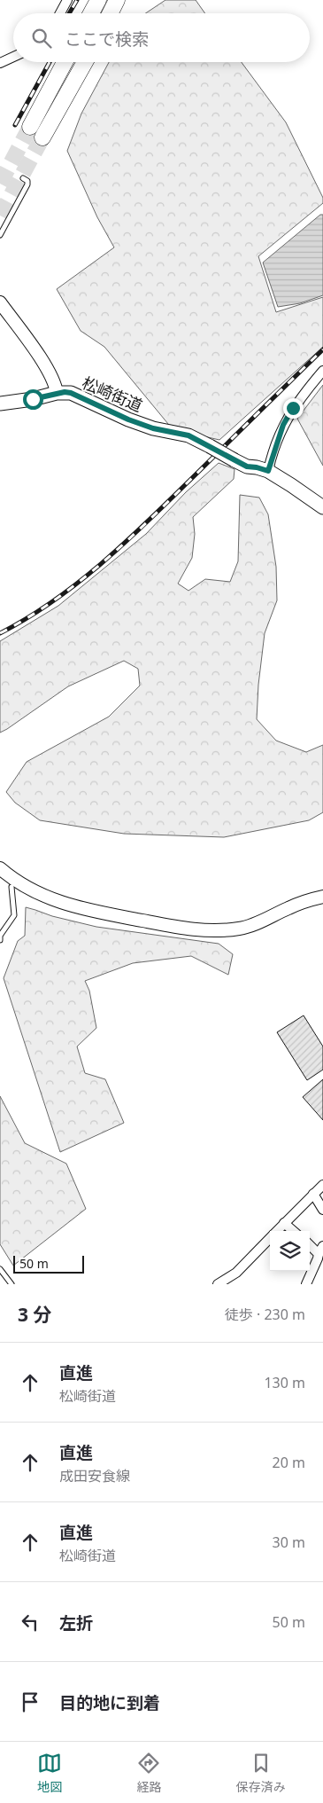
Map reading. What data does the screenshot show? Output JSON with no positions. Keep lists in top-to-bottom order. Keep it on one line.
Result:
{"streets":{"main road":["松崎街道"]},"scale_bar":"50 m","page":{"search":"ここで検索","scale":"50 m","heading":["3 分","徒歩 · 230 m"],"list":[["直進","松崎街道","130 m"],["直進","成田安食線","20 m"],["直進","松崎街道","30 m"],["左折","50 m"],"目的地に到着"],"nav":["地図","経路","保存済み"]}}
